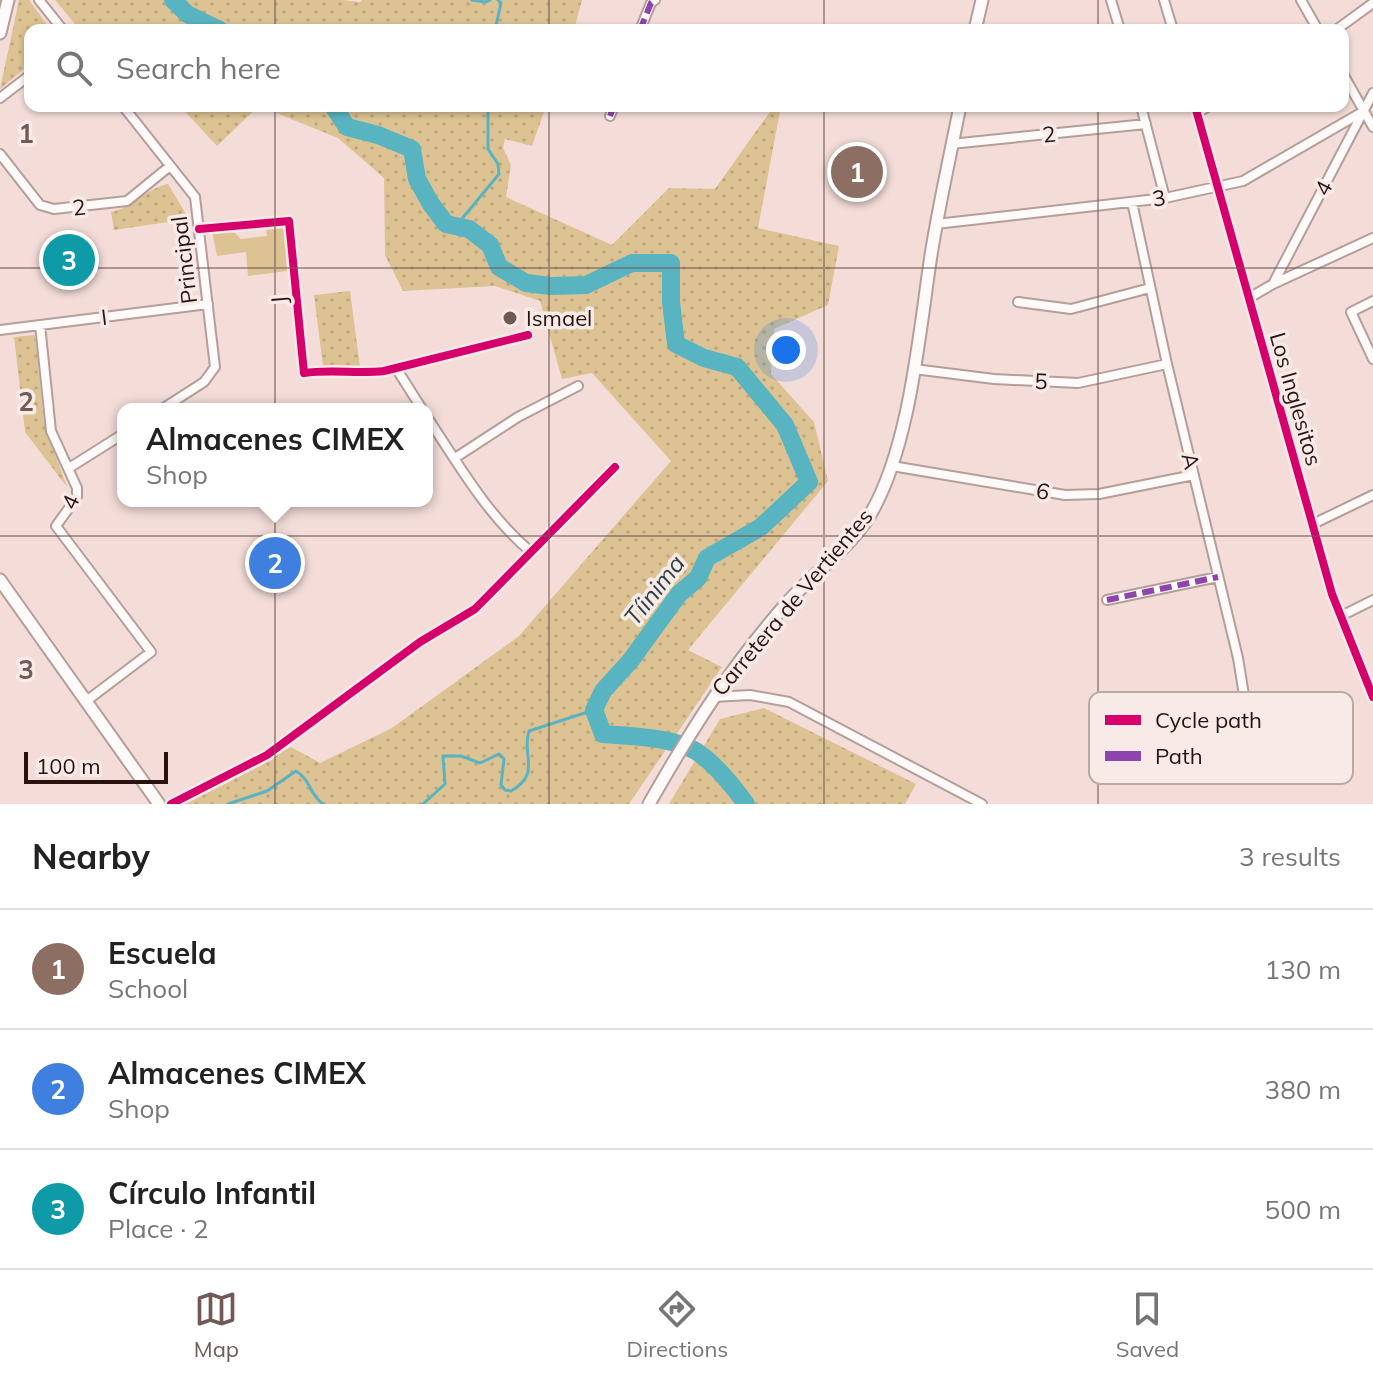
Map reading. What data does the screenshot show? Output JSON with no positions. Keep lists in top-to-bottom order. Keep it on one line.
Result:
{"streets":{"main road":["Carretera de Vertientes"],"street":["2","4","3","Principal","J","I","5","Los Inglesitos","A","6"]},"crossings":[["2","Principal"],["2","Carretera de Vertientes"],["4","3"],["4","I"],["3","Los Inglesitos"],["3","A"],["3","Carretera de Vertientes"],["Principal","J"],["Principal","I"],["5","A"],["5","Carretera de Vertientes"],["A","6"],["6","Carretera de Vertientes"]],"water":["Tíinima"],"places":["Ismael"],"legend":["Cycle path","Path"],"scale_bar":"100 m","page":{"search":"Search here","pins":["1","3","2"],"popup":["Almacenes CIMEX","Shop"],"scale":"100 m","heading":["Nearby","3 results"],"list":[{"mark":"1","name":"Escuela","note":"School","value":"130 m"},{"mark":"2","name":"Almacenes CIMEX","note":"Shop","value":"380 m"},{"mark":"3","name":"Círculo Infantil","note":"Place · 2","value":"500 m"}],"nav":["Map","Directions","Saved"]},"grid":{"rows":["1","2","3"]}}
